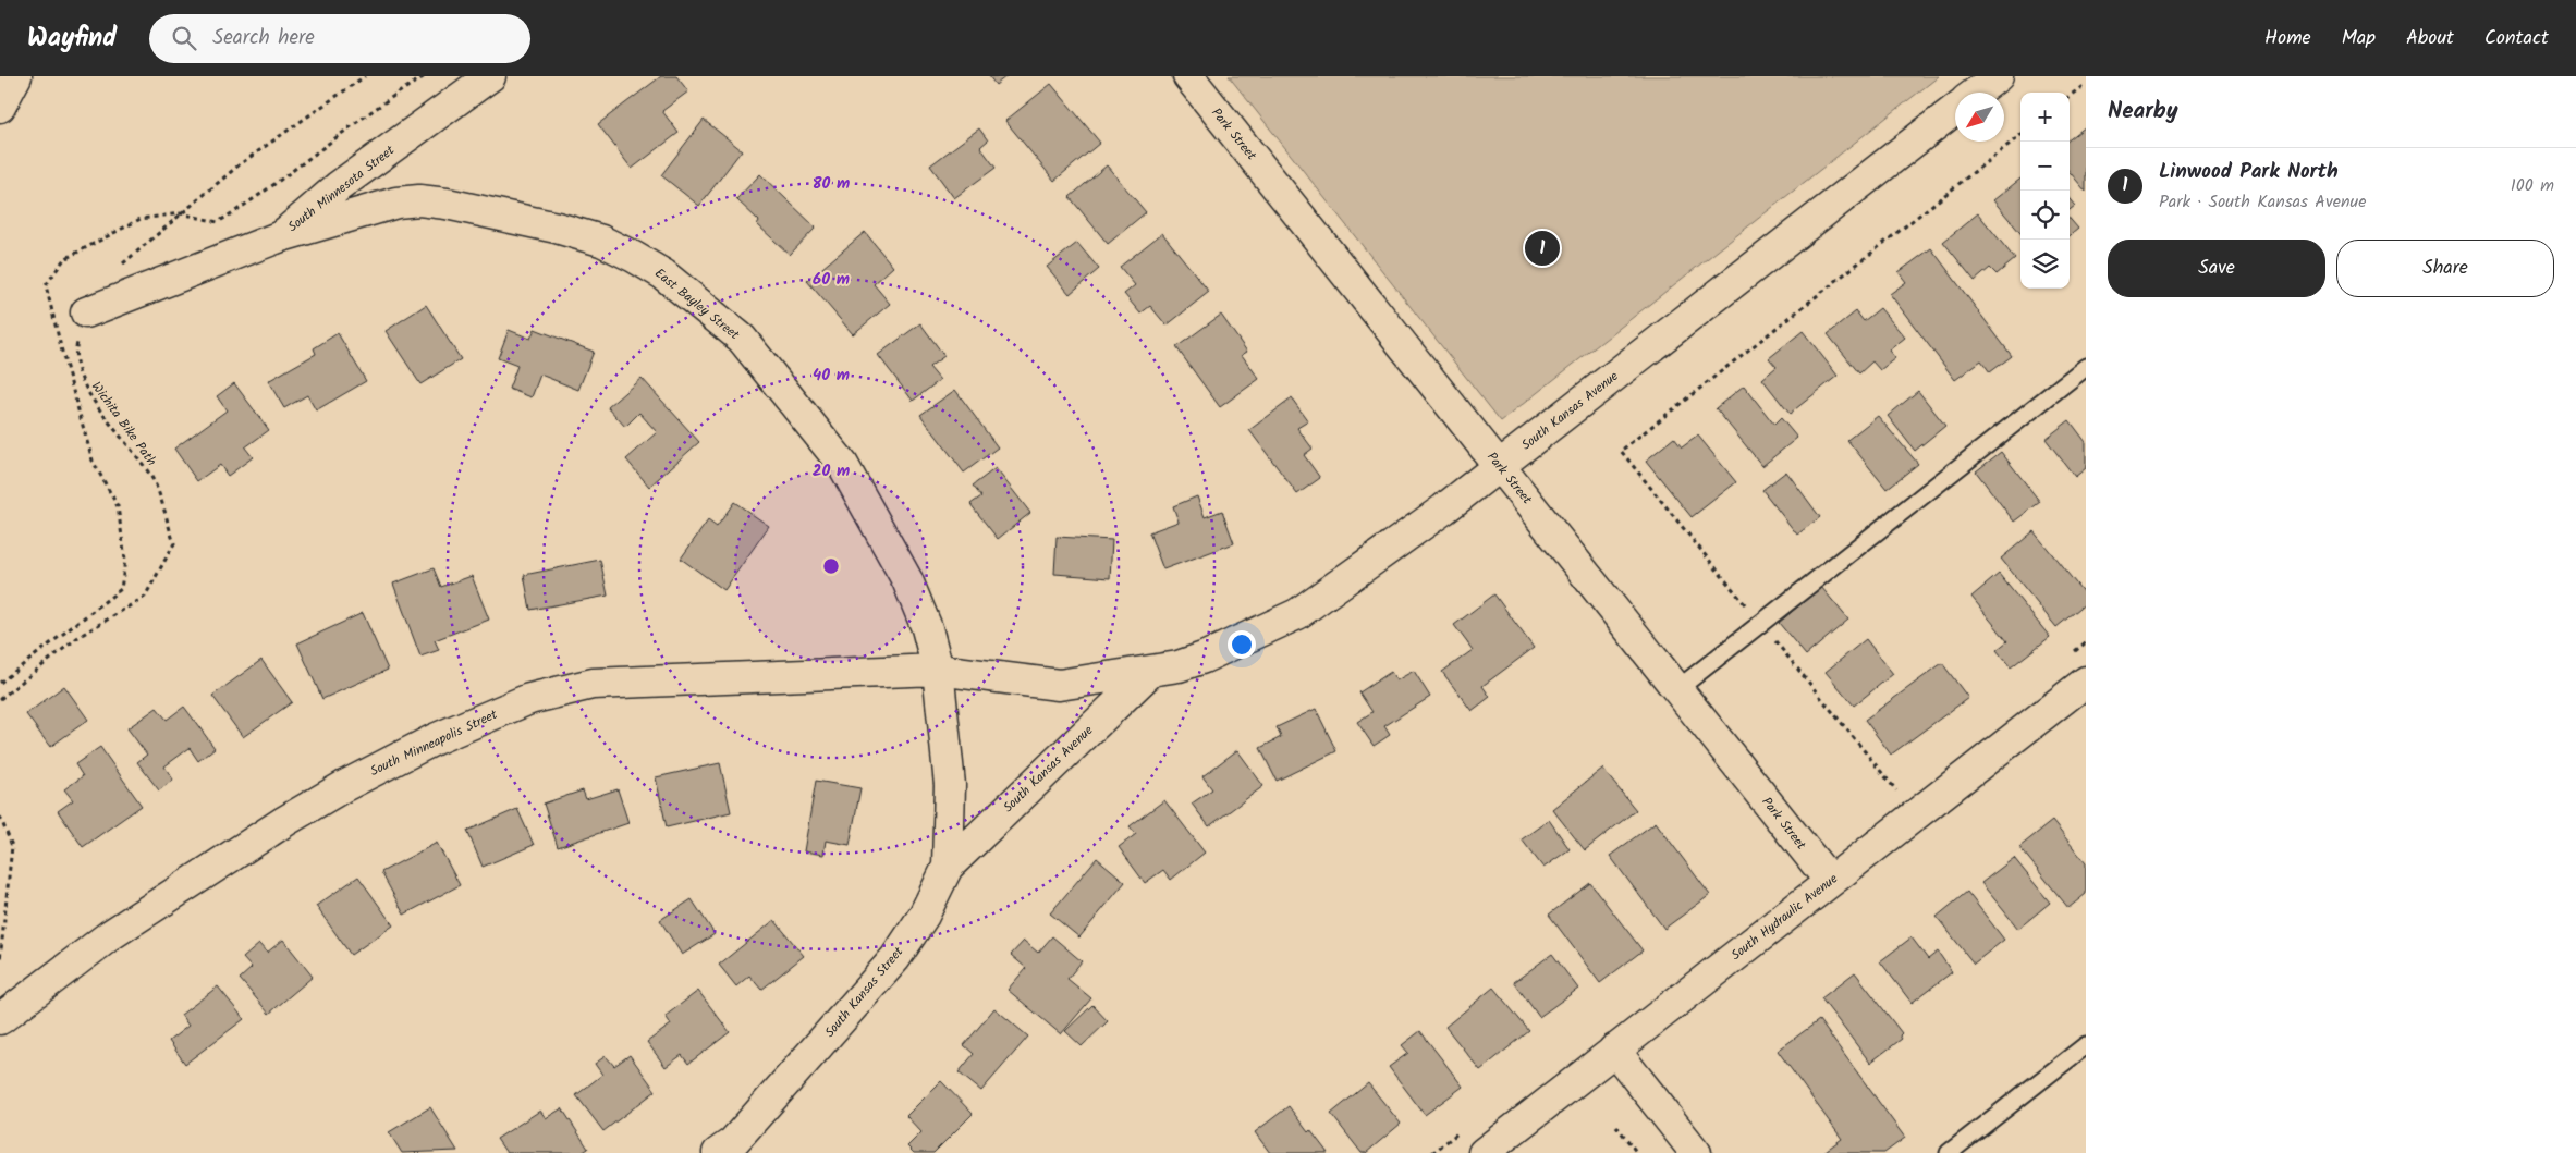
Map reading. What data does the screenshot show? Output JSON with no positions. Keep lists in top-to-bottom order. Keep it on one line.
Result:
{"streets":{"main road":["Park Street","South Minnesota Street","East Bayley Street","South Kansas Avenue","South Minneapolis Street","South Hydraulic Avenue","South Kansas Street"],"path":["Wichita Bike Path"]},"crossings":[["Park Street","South Kansas Avenue"],["Park Street","South Hydraulic Avenue"],["South Minnesota Street","East Bayley Street"],["South Minnesota Street","Wichita Bike Path"],["East Bayley Street","South Kansas Avenue"],["East Bayley Street","South Minneapolis Street"],["East Bayley Street","South Kansas Street"],["South Kansas Avenue","South Minneapolis Street"],["South Kansas Avenue","South Kansas Street"],["South Minneapolis Street","South Kansas Street"]],"north":"bottom left","page":{"header":"Wayfind","search":"Search here","nav":["Home","Map","About","Contact"],"heading":"Nearby","map_buttons":["+","−"],"list":[{"mark":"1","name":"Linwood Park North","note":"Park · South Kansas Avenue","value":"100 m"}],"buttons":["Save","Share"],"pins":"1"},"rings":["80 m","60 m","40 m","20 m"]}
